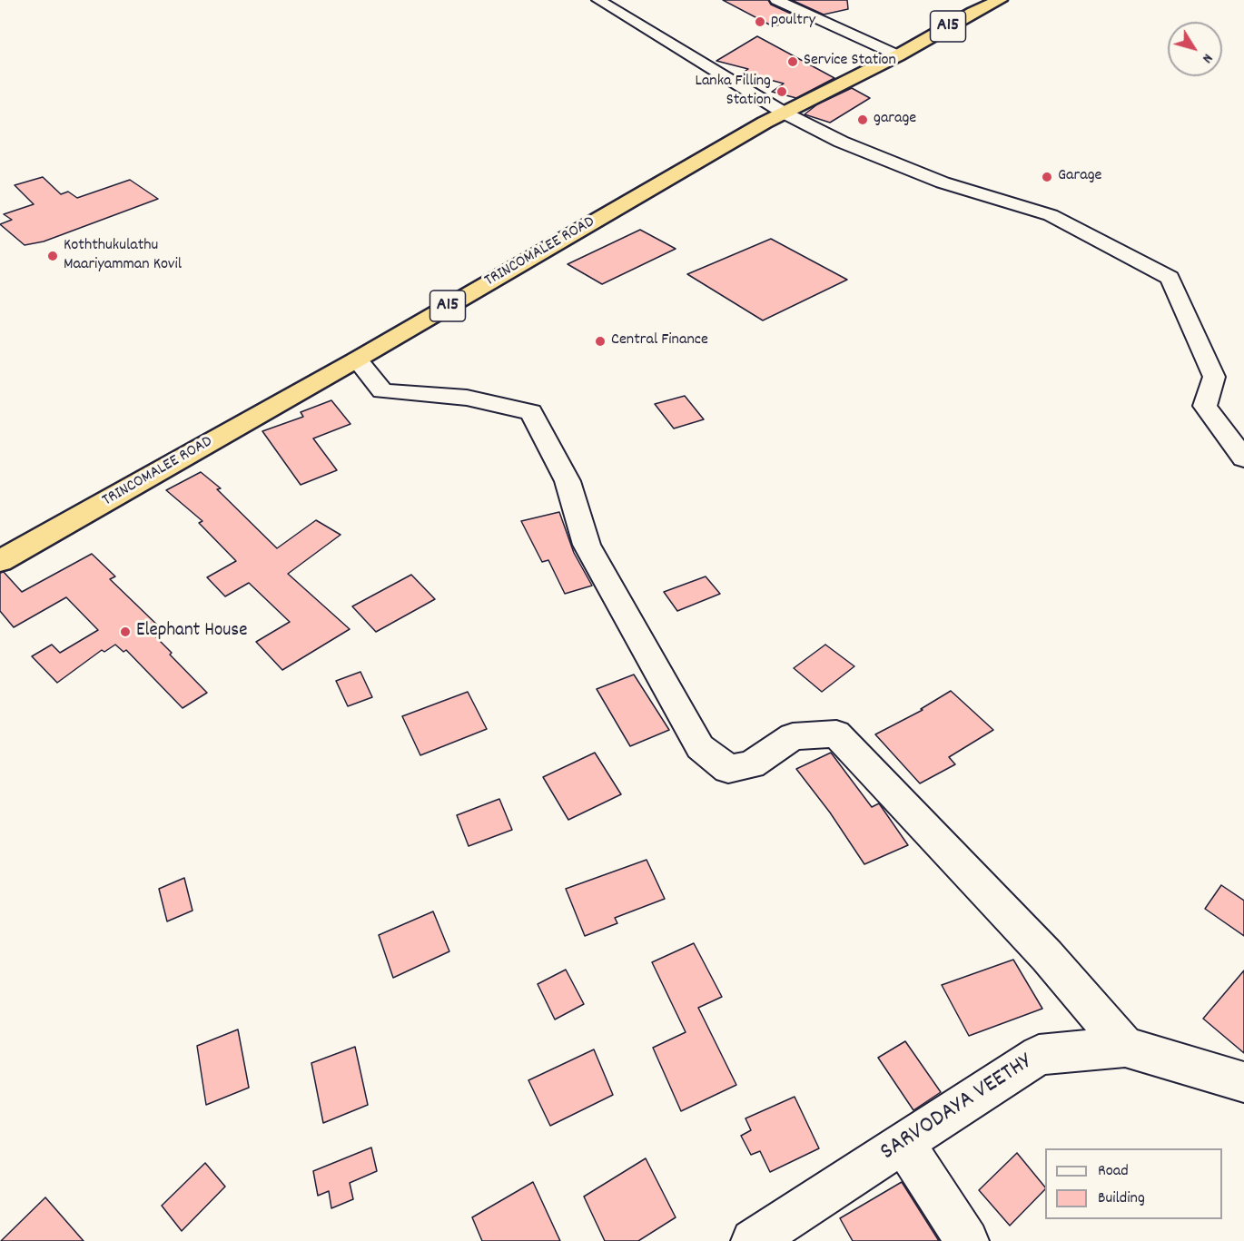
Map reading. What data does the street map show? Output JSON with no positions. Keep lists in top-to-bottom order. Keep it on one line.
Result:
{"streets":{"highway":["A15","TRINCOMALEE ROAD"],"street":["SARVODAYA VEETHY"]},"places":["poultry","Service Station","Lanka Filling Station","garage","Garage","Koththukulathu Maariyamman Kovil","Central Finance","Elephant House"],"legend":["Road","Building"],"north":"bottom right"}
